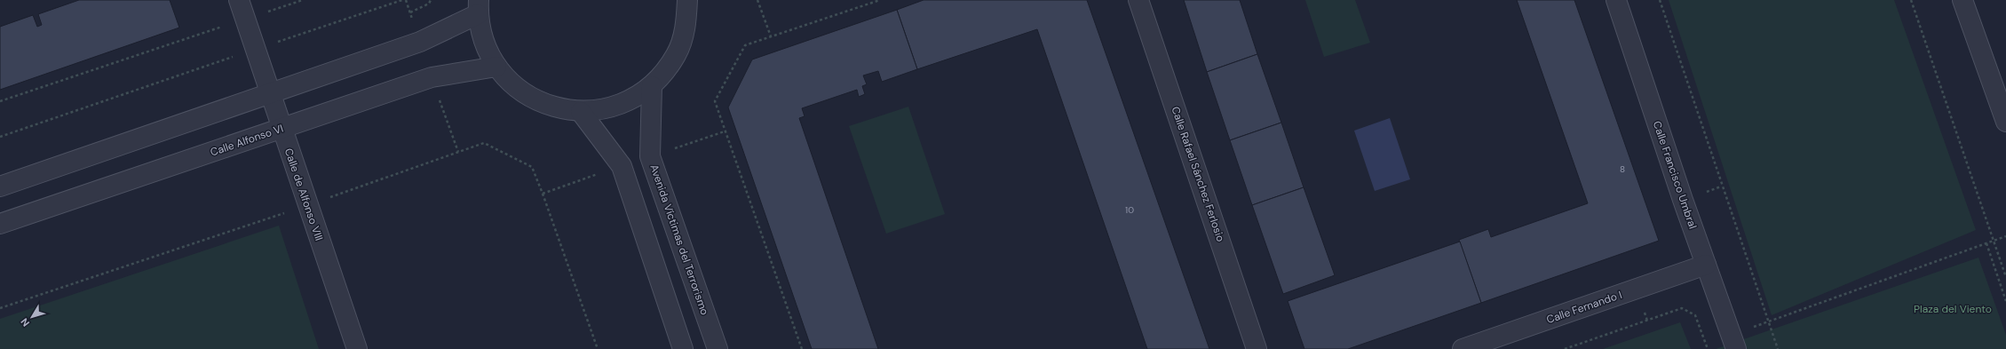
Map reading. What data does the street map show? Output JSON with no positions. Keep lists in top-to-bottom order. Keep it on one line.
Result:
{"streets":{"street":["Calle Alfonso VI","Calle Rafael Sánchez Ferlosio","Calle Francisco Umbral","Calle de Alfonso VIII","Avenida Víctimas del Terrorismo","Calle Fernando I"]},"crossings":[["Calle Alfonso VI","Calle de Alfonso VIII"],["Calle Francisco Umbral","Calle Fernando I"]],"parks":["Plaza del Viento"],"house_numbers":["8","10"],"north":"bottom left"}
